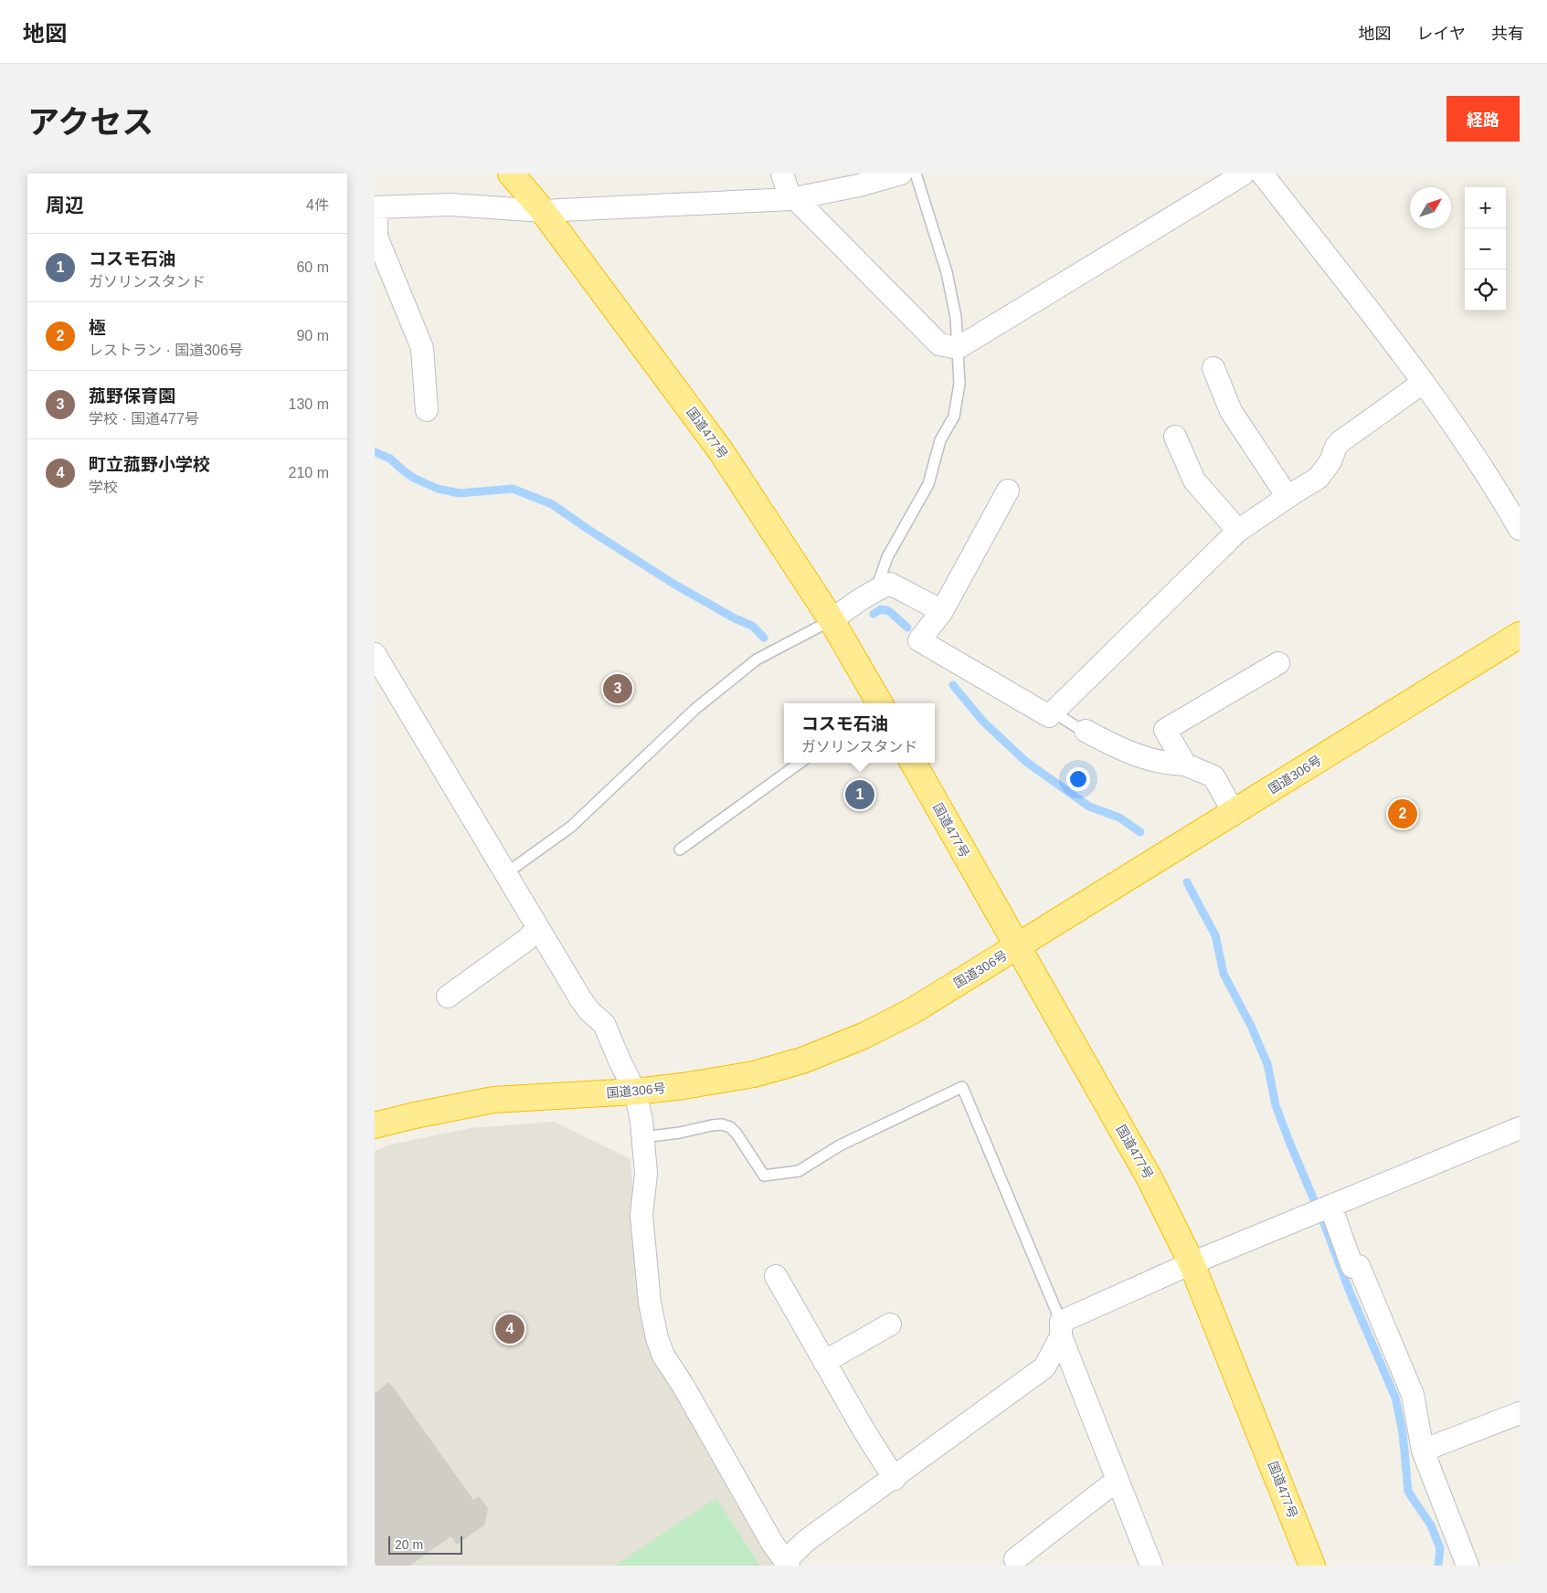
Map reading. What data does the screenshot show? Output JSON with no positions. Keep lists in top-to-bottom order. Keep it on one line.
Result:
{"streets":{"highway":["国道477号","国道306号"]},"crossings":[["国道477号","国道306号"]],"scale_bar":"20 m","north":"top right","page":{"header":"地図","nav":["地図","レイヤ","共有"],"title":"アクセス","buttons":"経路","heading":["周辺","4件"],"map_buttons":["+","−"],"list":[{"mark":"1","name":"コスモ石油","note":"ガソリンスタンド","value":"60 m"},{"mark":"2","name":"極","note":"レストラン · 国道306号","value":"90 m"},{"mark":"3","name":"菰野保育園","note":"学校 · 国道477号","value":"130 m"},{"mark":"4","name":"町立菰野小学校","note":"学校","value":"210 m"}],"pins":["3","1","2","4"],"popup":["コスモ石油","ガソリンスタンド"],"scale":"20 m"}}
